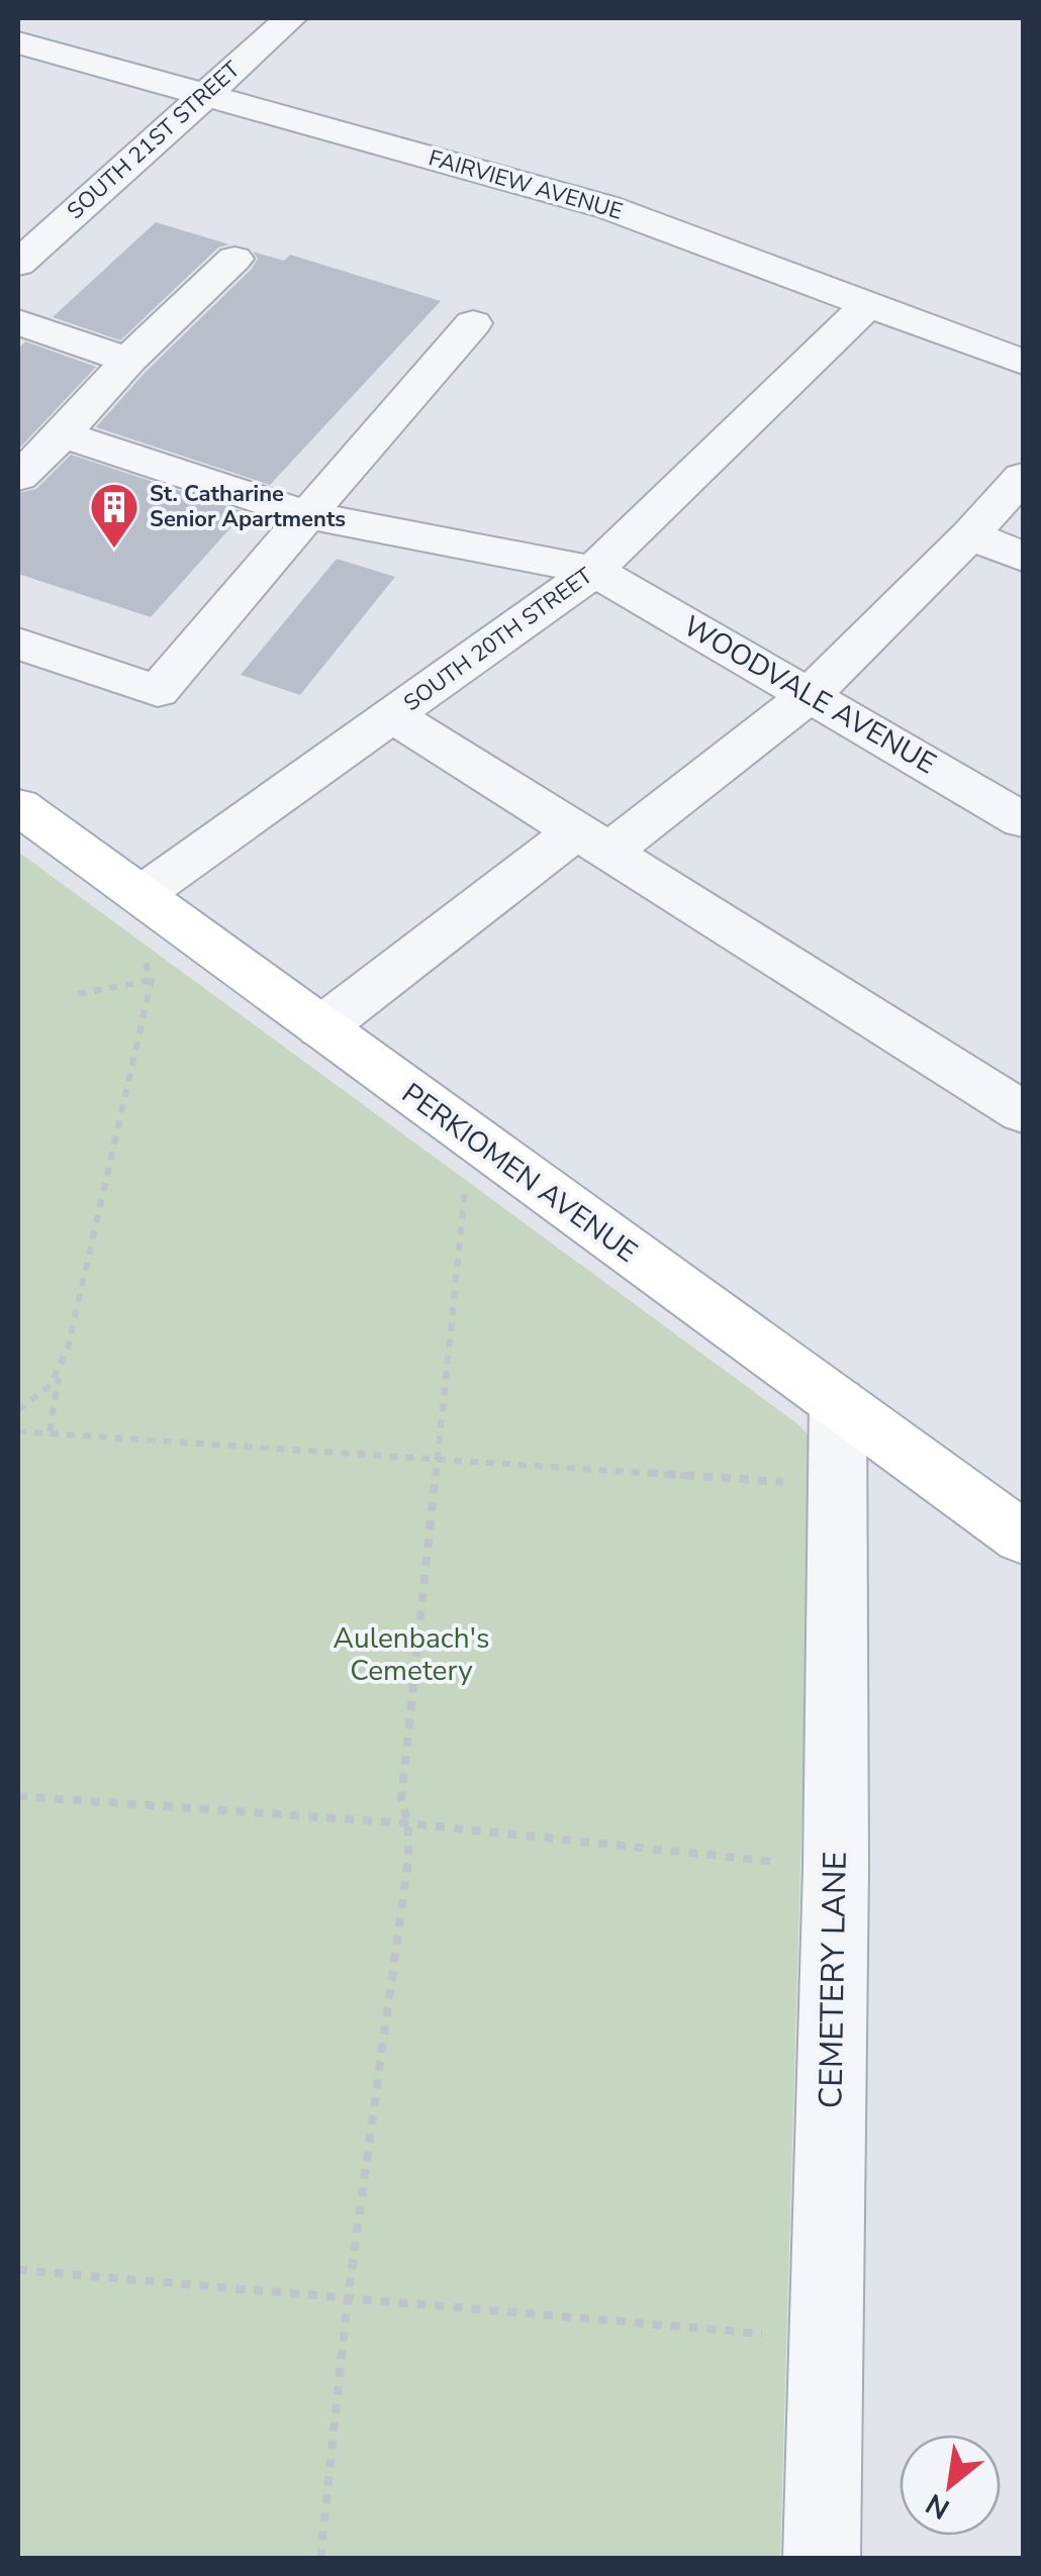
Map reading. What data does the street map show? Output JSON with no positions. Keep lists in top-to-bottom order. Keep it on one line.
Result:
{"streets":{"main road":["PERKIOMEN AVENUE"],"street":["SOUTH 21ST STREET","FAIRVIEW AVENUE","SOUTH 20TH STREET","WOODVALE AVENUE","CEMETERY LANE"]},"crossings":[["SOUTH 21ST STREET","FAIRVIEW AVENUE"],["FAIRVIEW AVENUE","SOUTH 20TH STREET"],["SOUTH 20TH STREET","WOODVALE AVENUE"],["SOUTH 20TH STREET","PERKIOMEN AVENUE"],["PERKIOMEN AVENUE","CEMETERY LANE"]],"parks":["Aulenbach's Cemetery"],"places":{"building":["St. Catharine Senior Apartments"]},"north":"bottom left"}
